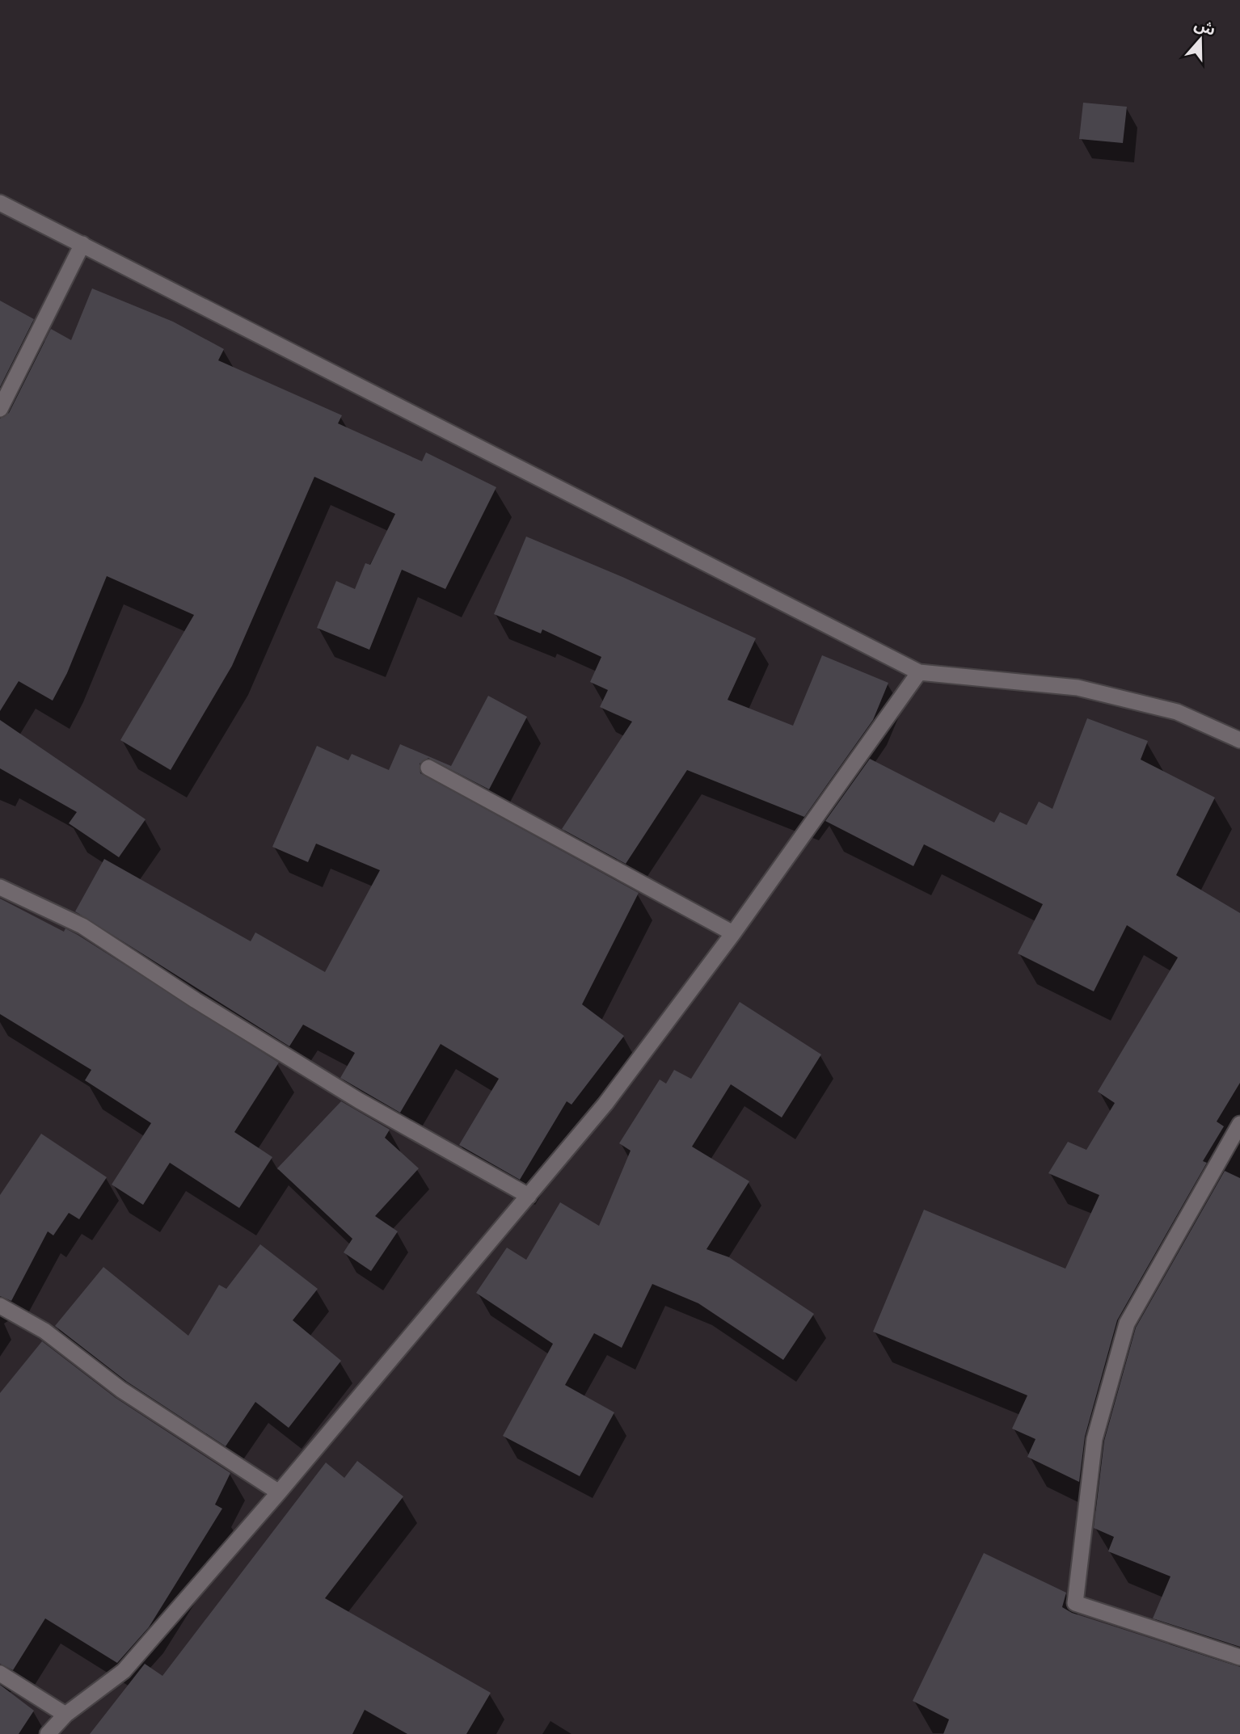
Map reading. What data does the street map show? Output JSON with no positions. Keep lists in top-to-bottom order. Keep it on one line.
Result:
{"north":"top"}
